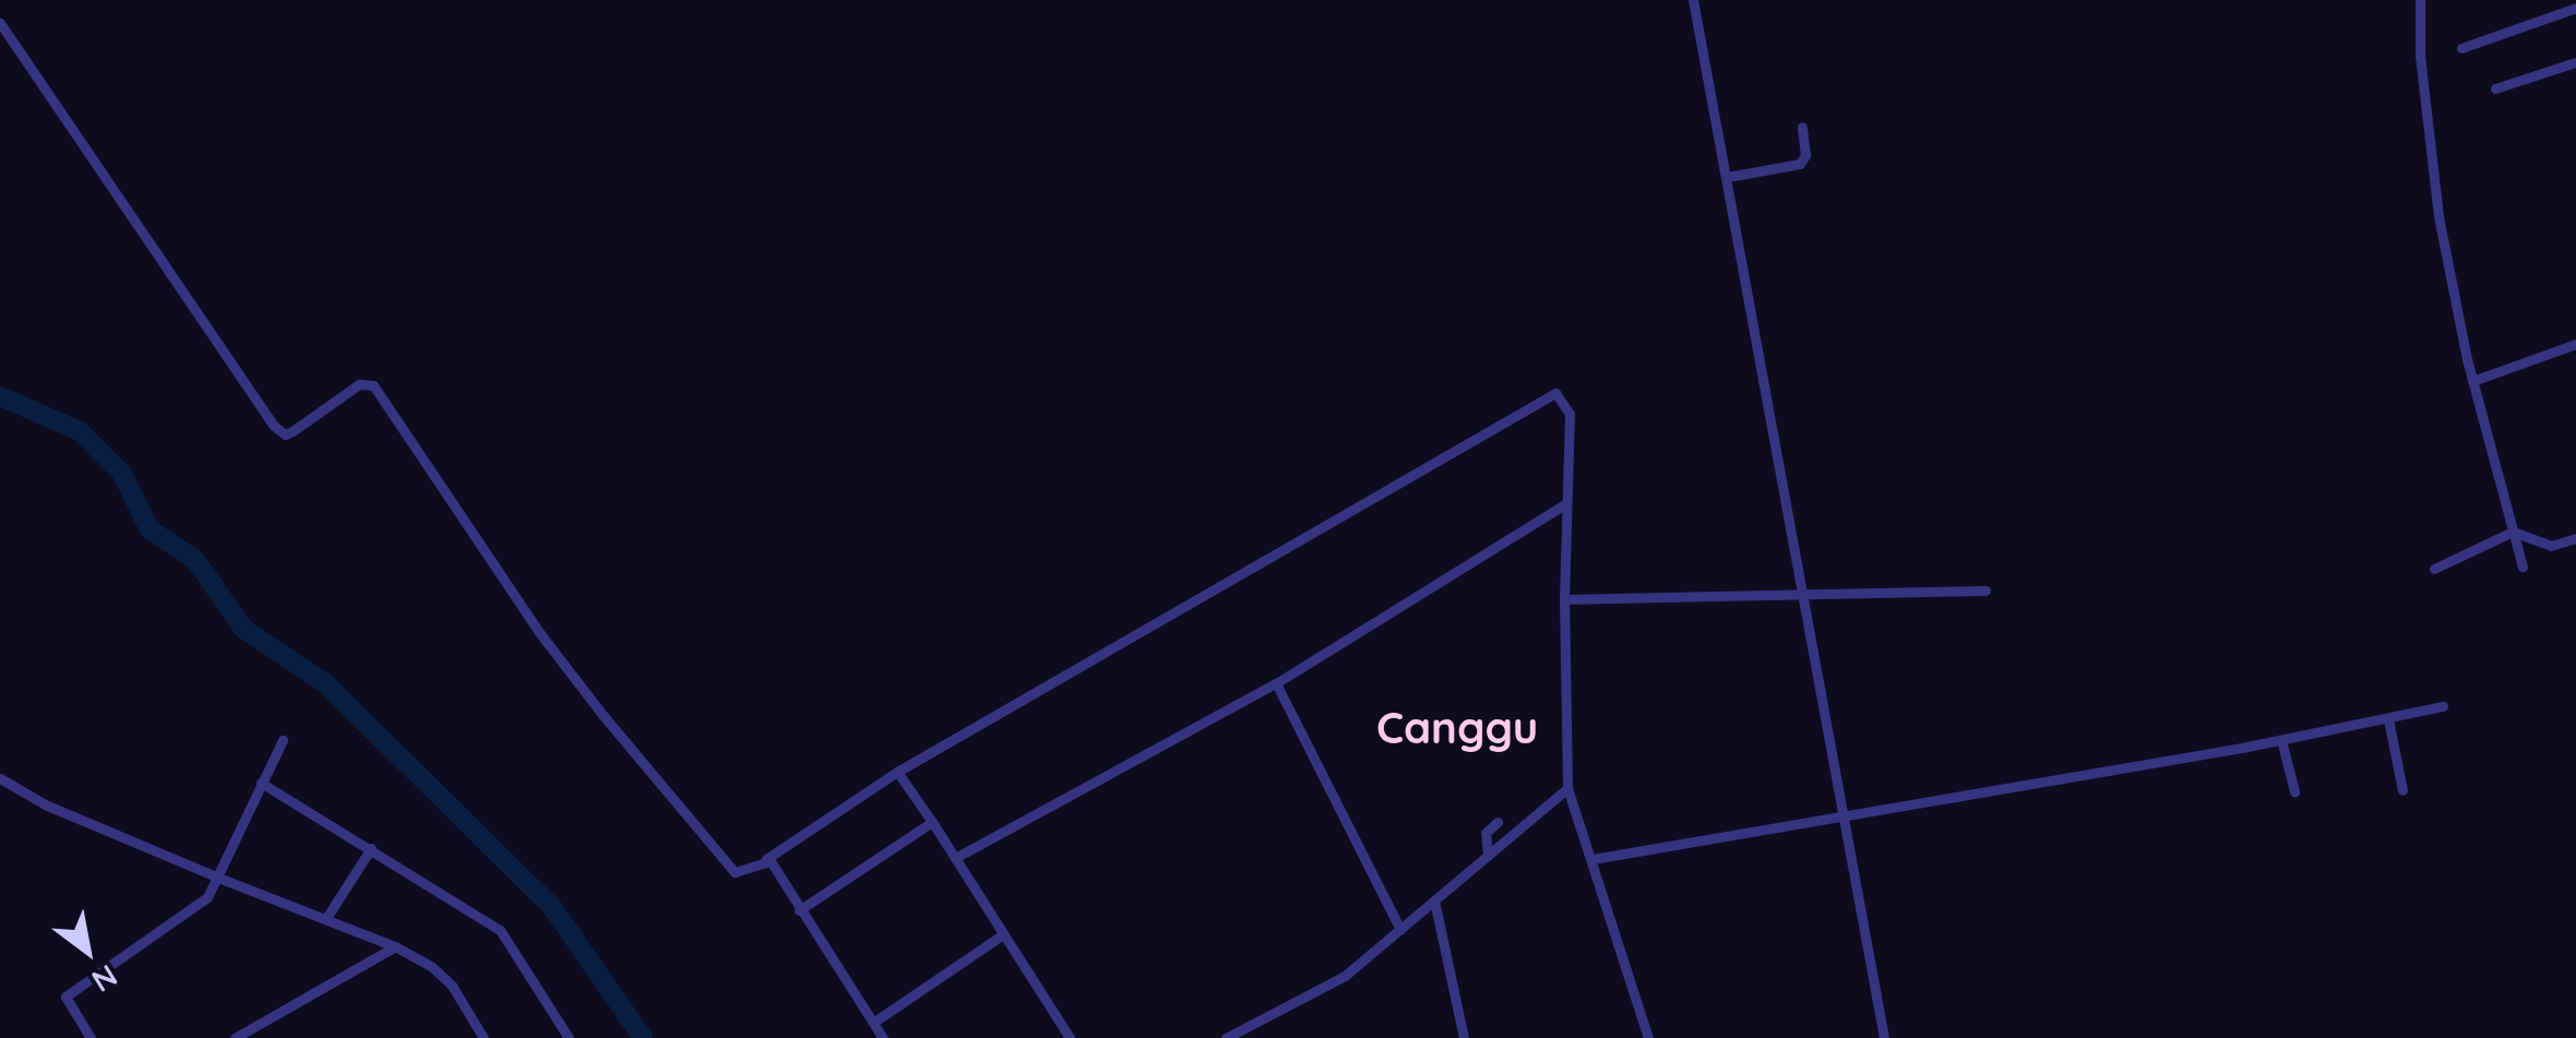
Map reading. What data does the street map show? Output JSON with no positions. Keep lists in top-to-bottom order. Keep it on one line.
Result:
{"districts":["Canggu"],"north":"bottom right"}
